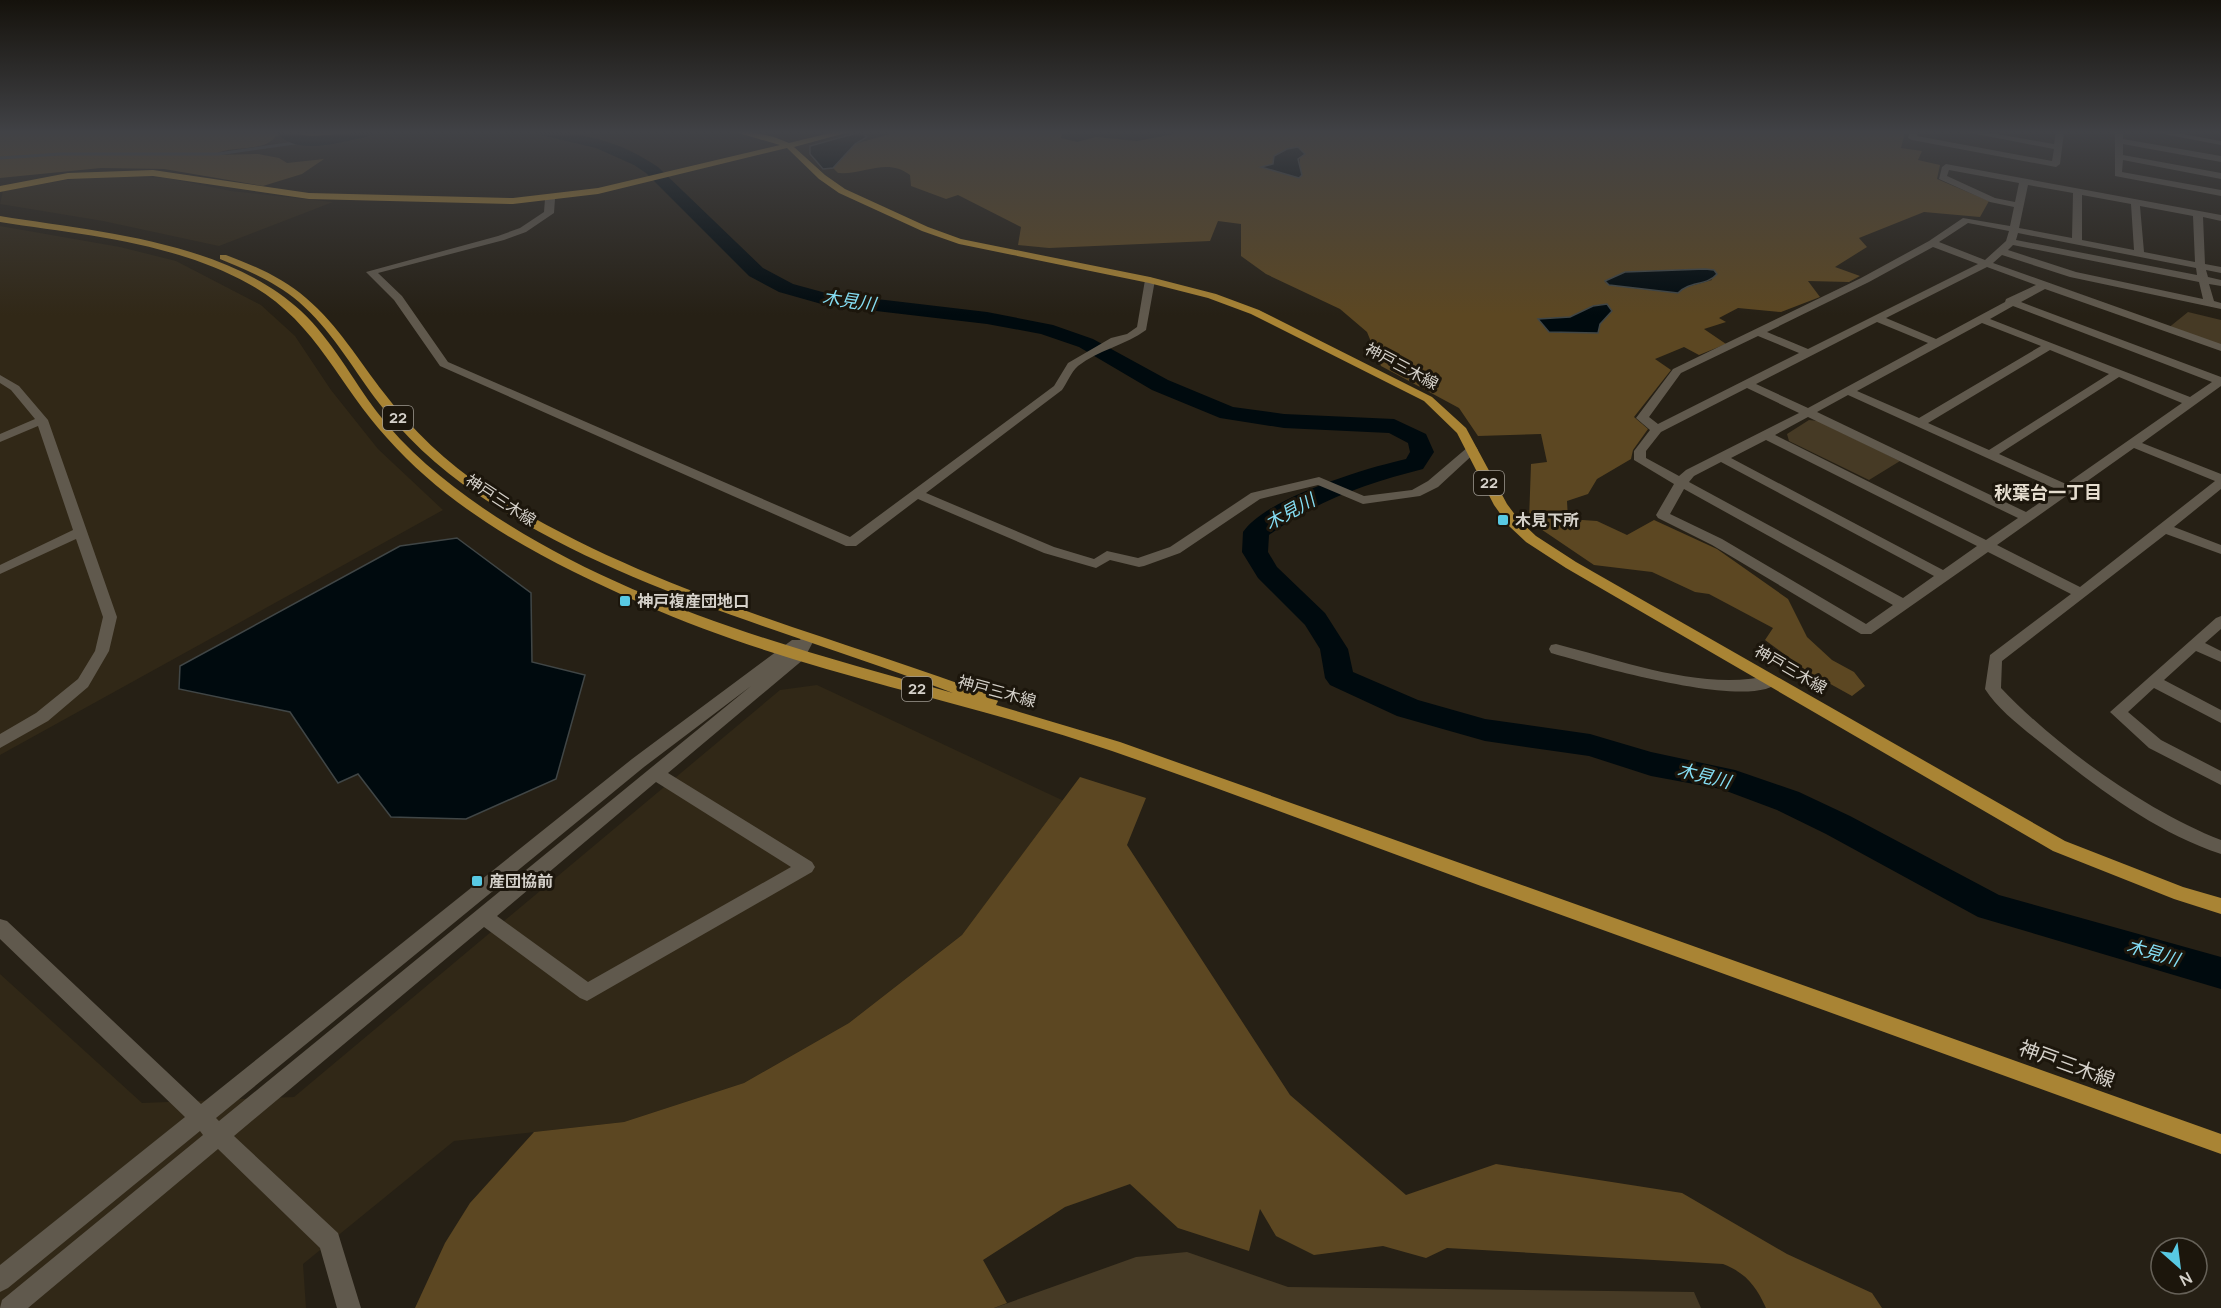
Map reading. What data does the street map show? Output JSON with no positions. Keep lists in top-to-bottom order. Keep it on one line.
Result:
{"streets":{"main road":["神戸三木線","22"]},"districts":["秋葉台一丁目"],"water":["木見川"],"places":{"transit":["木見下所","神戸複産団地口","産団協前"]},"north":"bottom right"}
